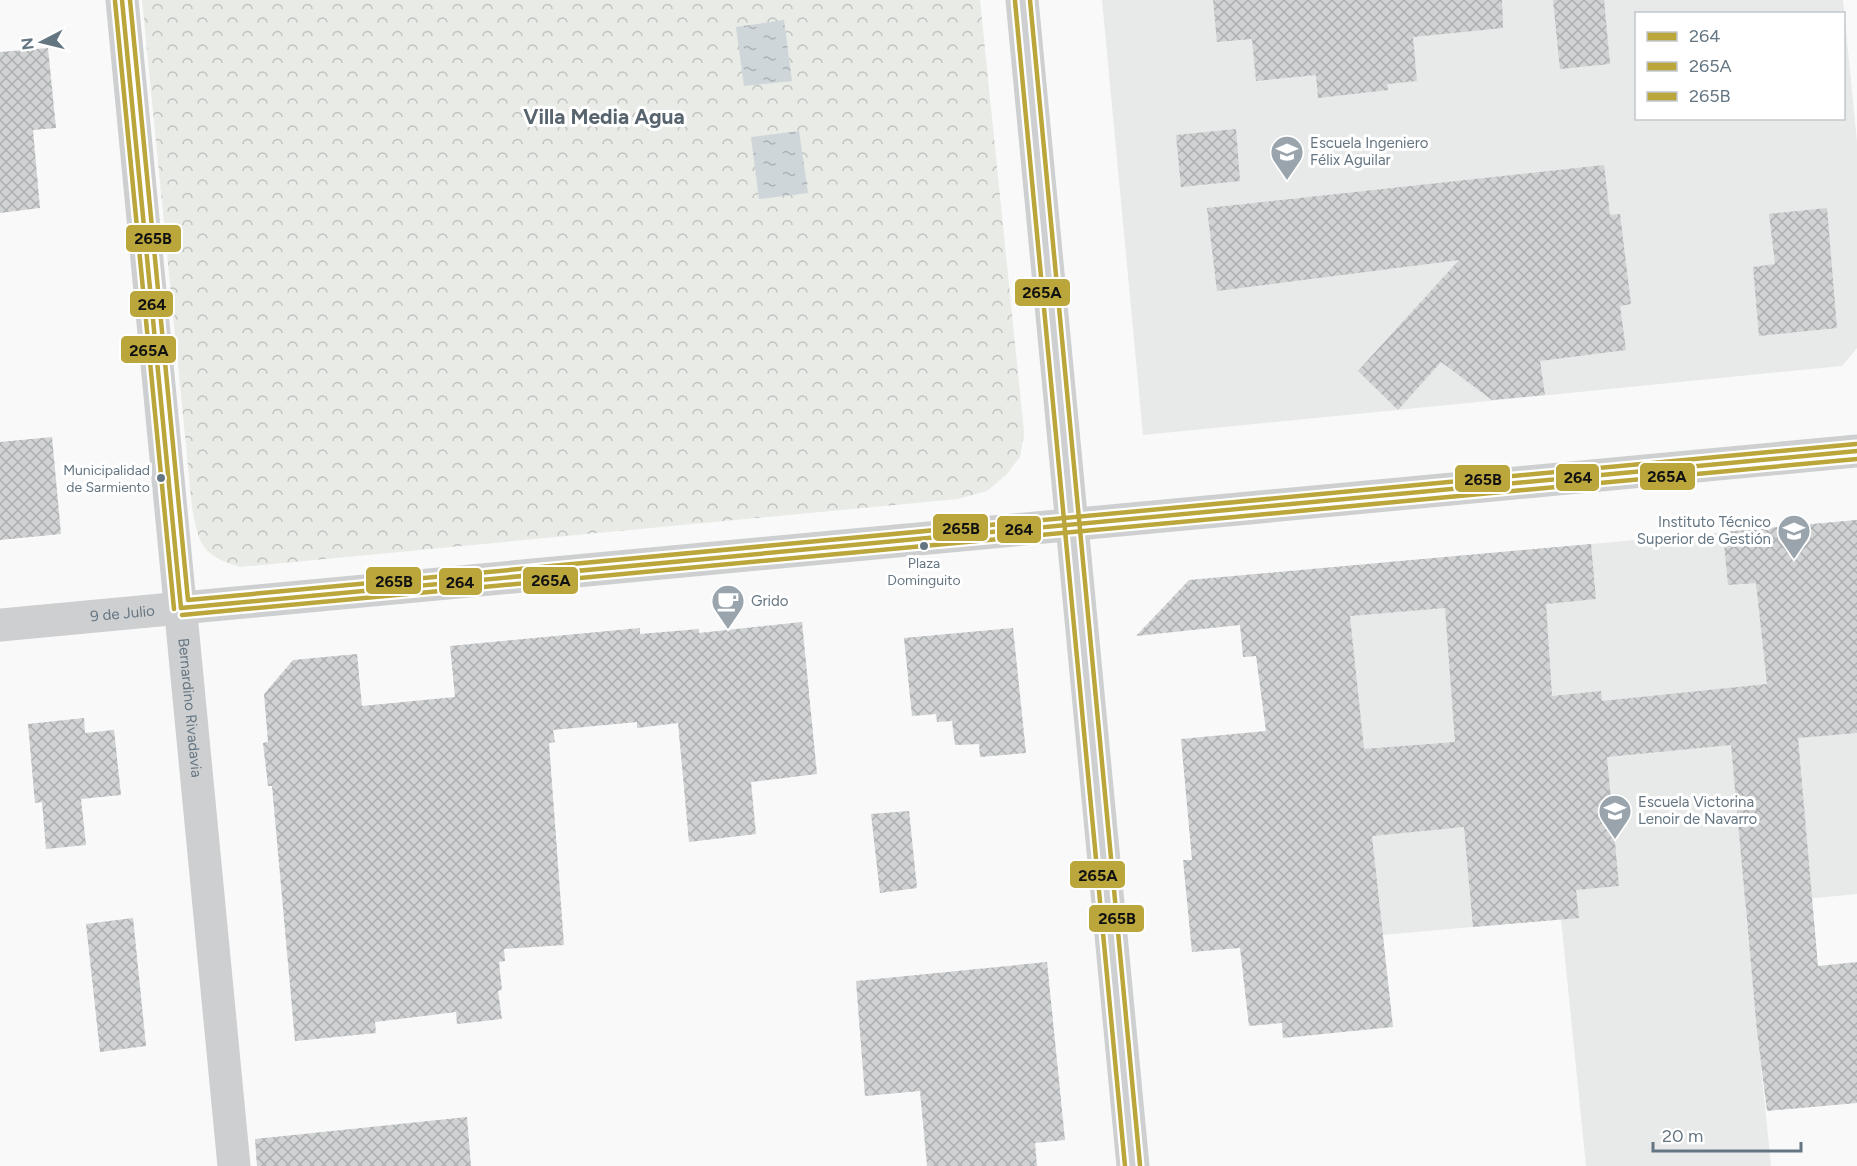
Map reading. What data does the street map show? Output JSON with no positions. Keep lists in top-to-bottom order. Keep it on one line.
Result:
{"streets":{"street":["9 de Julio","Bernardino Rivadavia"]},"crossings":[["9 de Julio","Bernardino Rivadavia"]],"districts":["Villa Media Agua"],"places":{"school or university":["Escuela Ingeniero Félix Aguilar","Instituto Técnico Superior de Gestión","Escuela Victorina Lenoir de Navarro"],"other":["Municipalidad de Sarmiento","Plaza Dominguito"],"cafe":["Grido"]},"lines":["transit line 264","transit line 265B","transit line 265A"],"legend":["264","265A","265B"],"scale_bar":"20 m","north":"left"}
